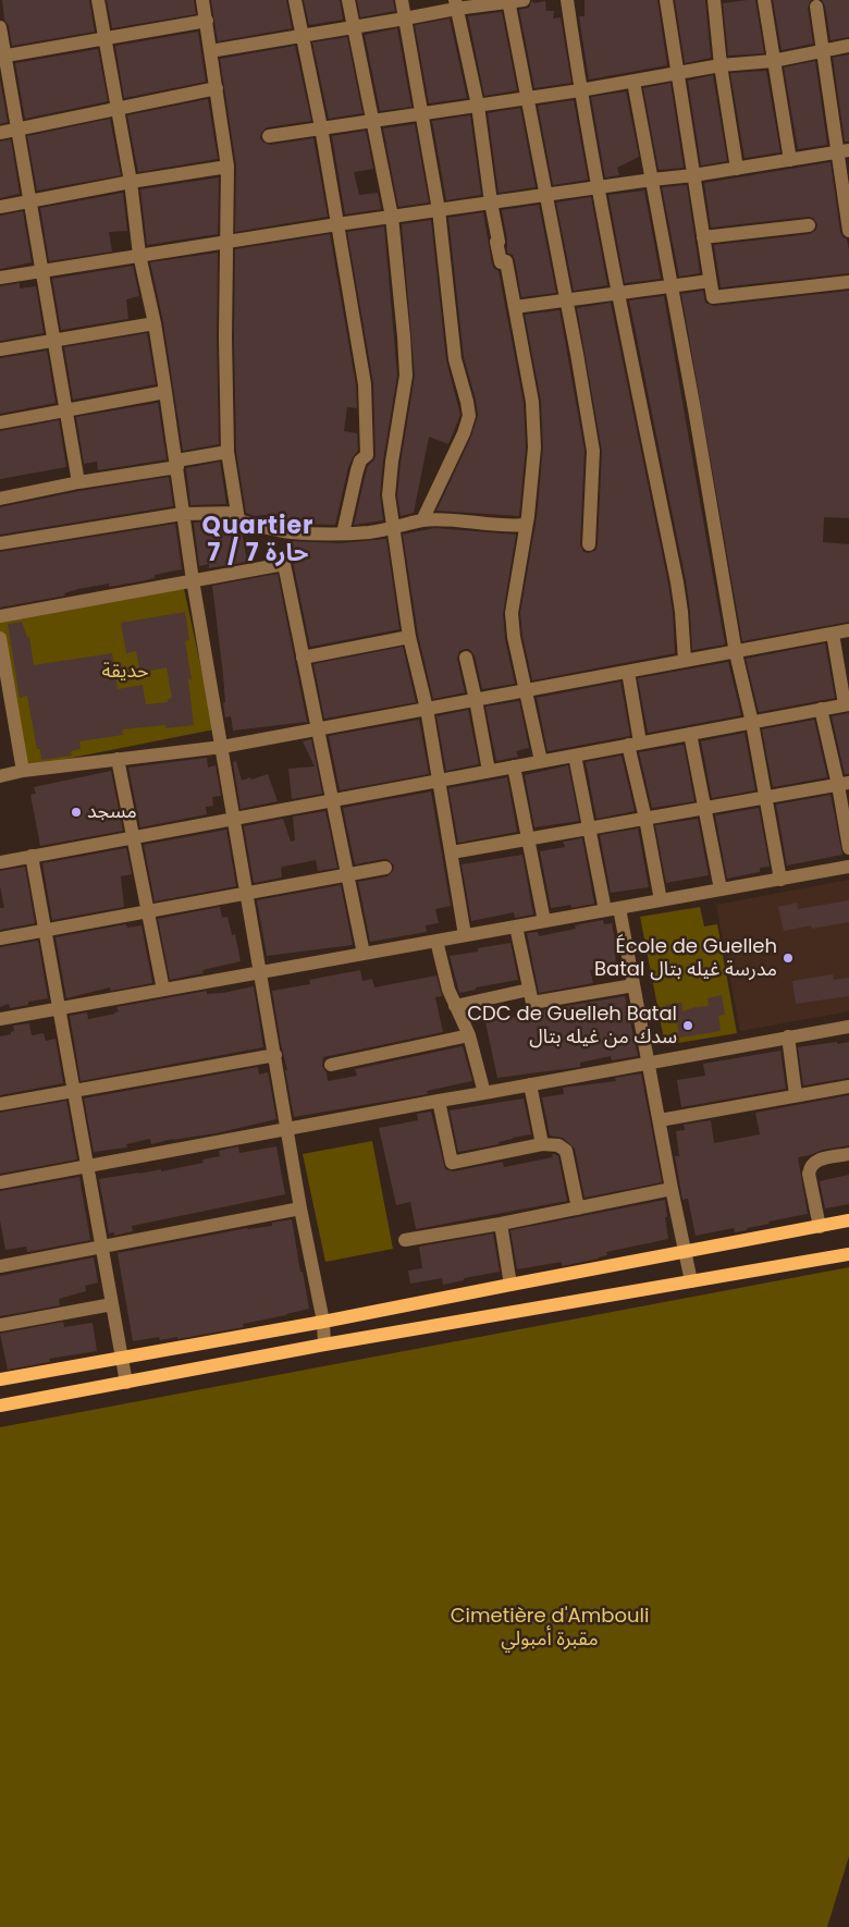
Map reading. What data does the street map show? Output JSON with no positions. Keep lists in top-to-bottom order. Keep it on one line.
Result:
{"districts":["Quartier 7 / حارة 7"],"parks":["حديقة","Cimetière d'Ambouli مقبرة أمبولي"],"places":["مسجد","École de Guelleh Batal مدرسة غيله بتال","CDC de Guelleh Batal سدك من غيله بتال"]}
